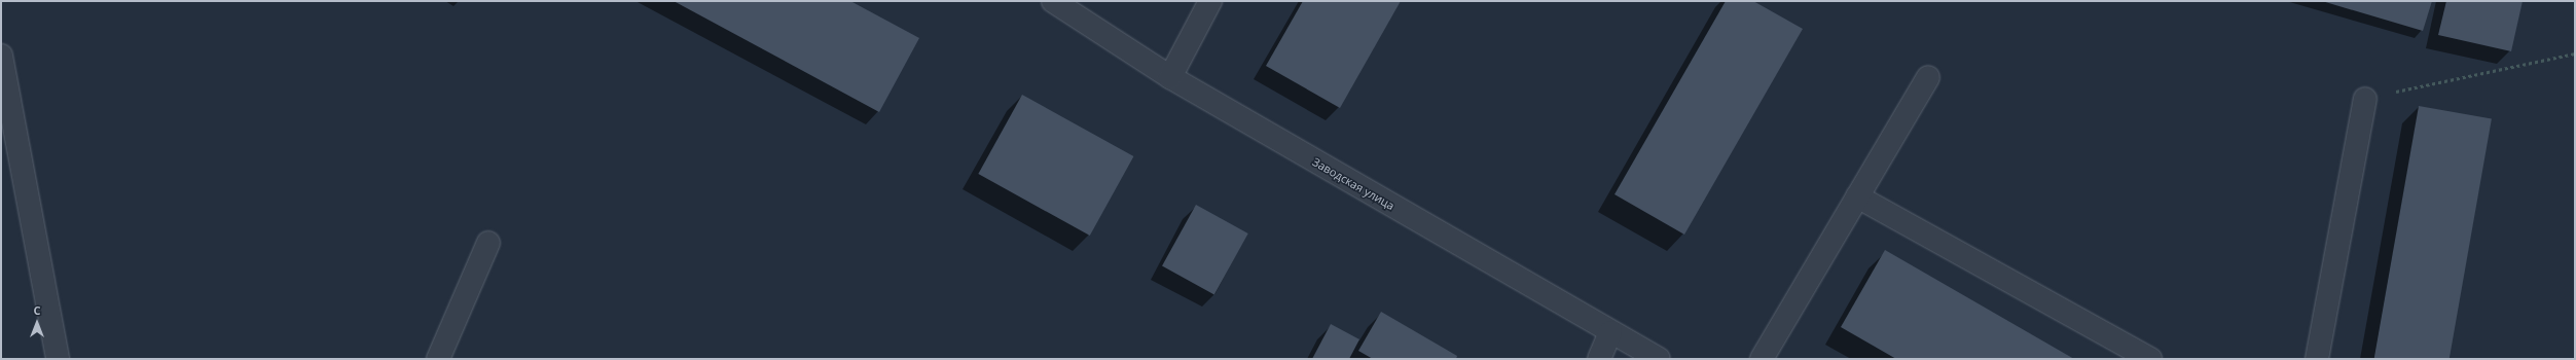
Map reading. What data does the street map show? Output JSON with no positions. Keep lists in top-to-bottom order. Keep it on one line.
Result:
{"streets":{"street":["Заводская улица"]},"north":"top"}
